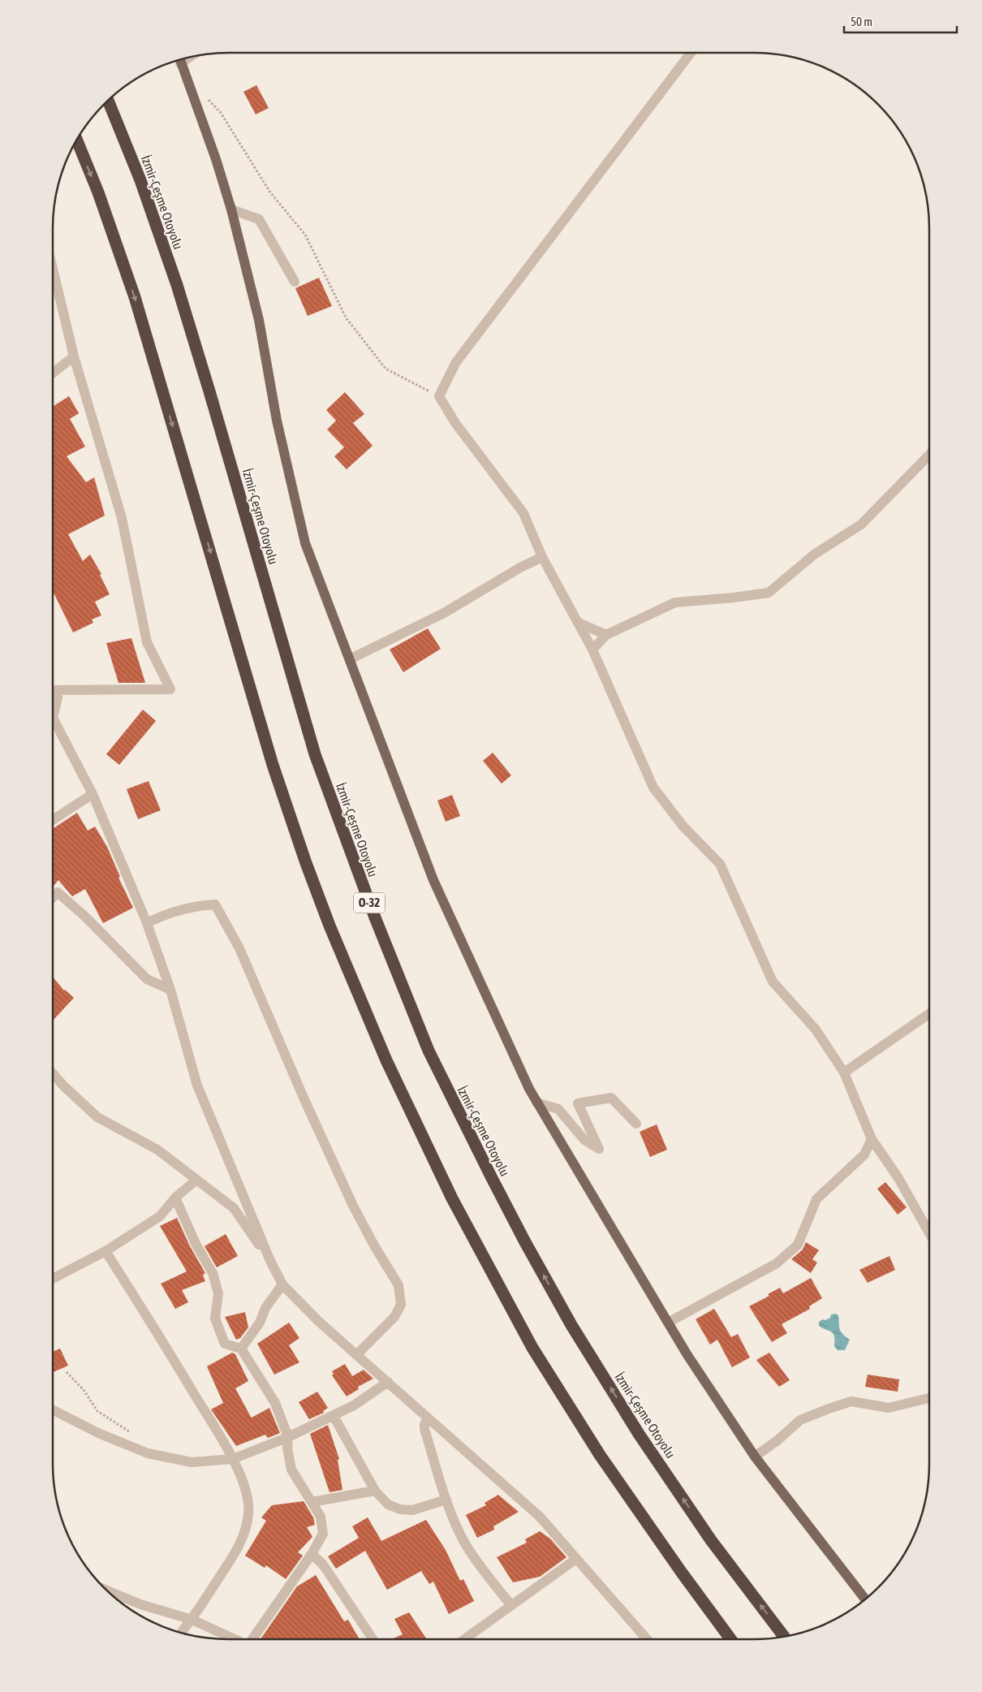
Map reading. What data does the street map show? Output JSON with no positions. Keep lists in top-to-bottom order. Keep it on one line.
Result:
{"streets":{"highway":["İzmir-Çeşme Otoyolu","O-32"]},"scale_bar":"50 m"}
